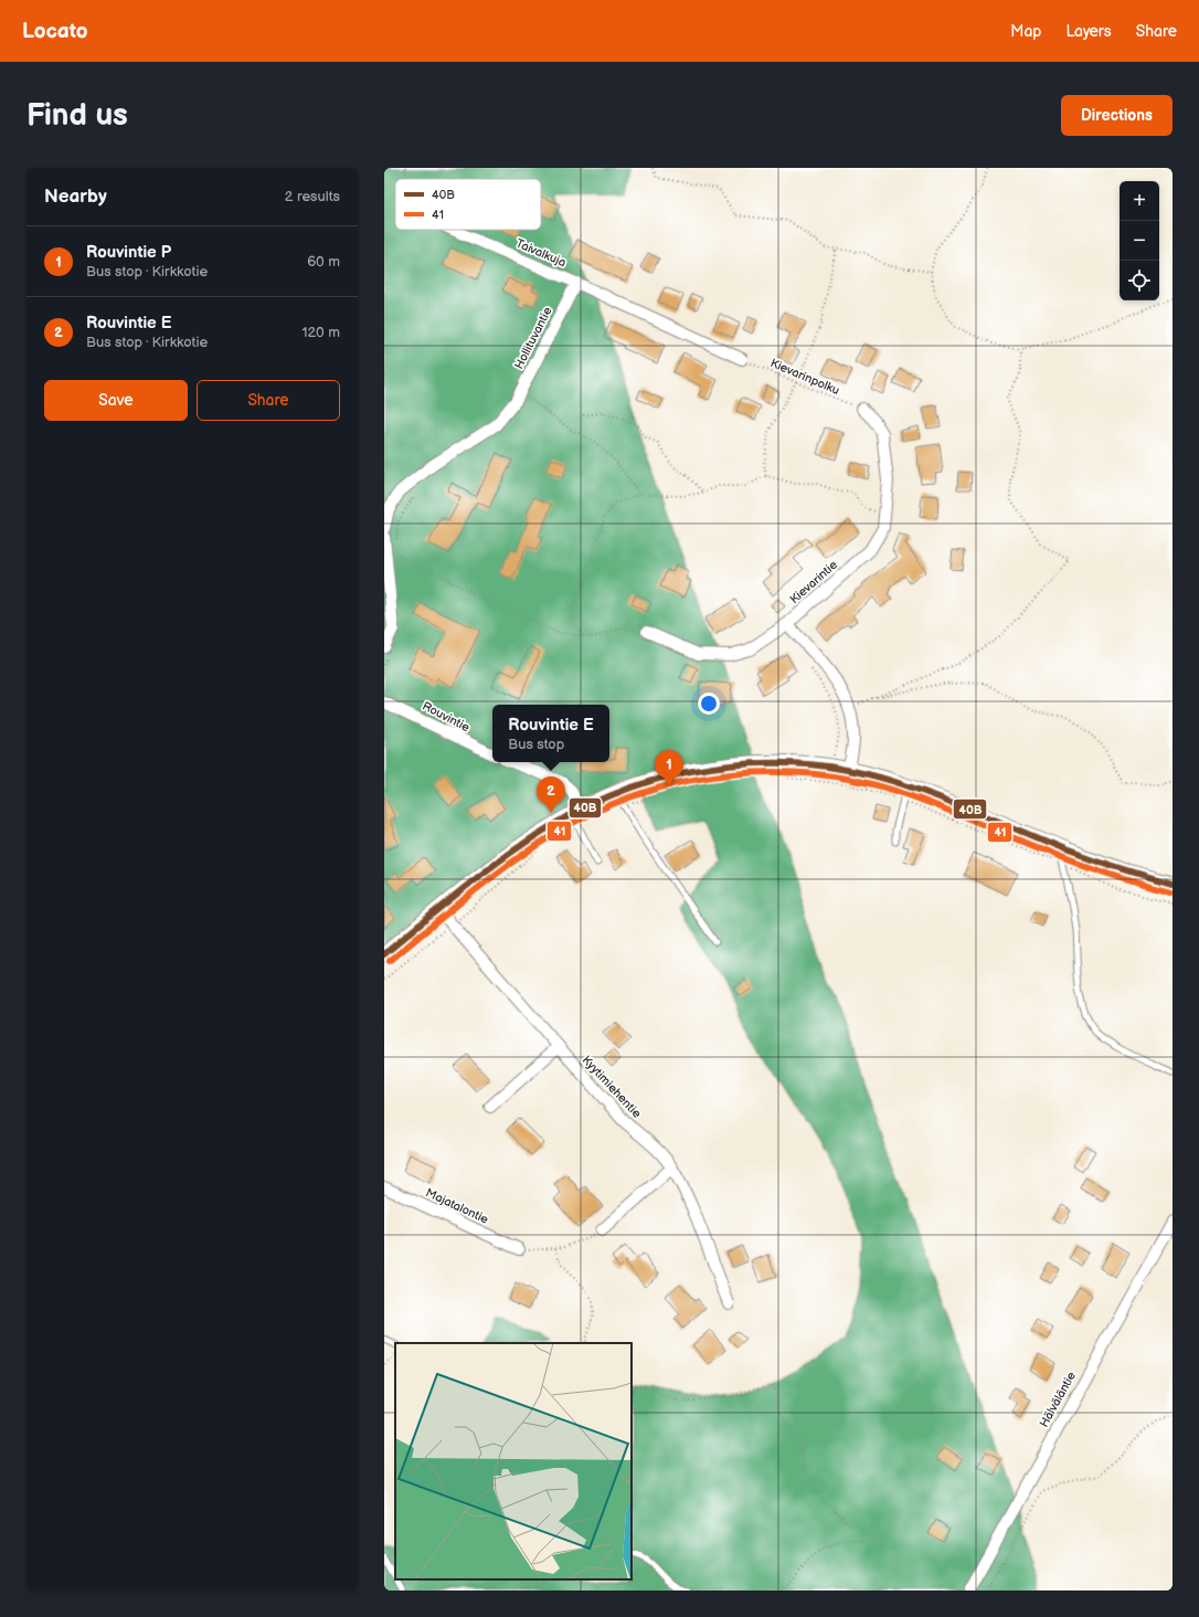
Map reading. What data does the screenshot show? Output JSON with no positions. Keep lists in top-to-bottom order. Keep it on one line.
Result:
{"streets":{"street":["Taivalkuja","Hollituvantie","Kievarintie","Rouvintie","Kyytimiehentie","Majatalontie","Hälväläntie"],"path":["Kievarinpolku"]},"crossings":[["Taivalkuja","Hollituvantie"],["Kievarinpolku","Kievarintie"]],"lines":["transit line 40B","transit line 41"],"legend":["40B","41"],"page":{"header":"Locato","nav":["Map","Layers","Share"],"buttons":["Directions",["Save","Share"]],"title":"Find us","heading":["Nearby","2 results"],"map_buttons":["+","−"],"list":[{"mark":"1","name":"Rouvintie P","note":"Bus stop · Kirkkotie","value":"60 m"},{"mark":"2","name":"Rouvintie E","note":"Bus stop · Kirkkotie","value":"120 m"}],"popup":["Rouvintie E","Bus stop"],"pins":["1","2"]}}
